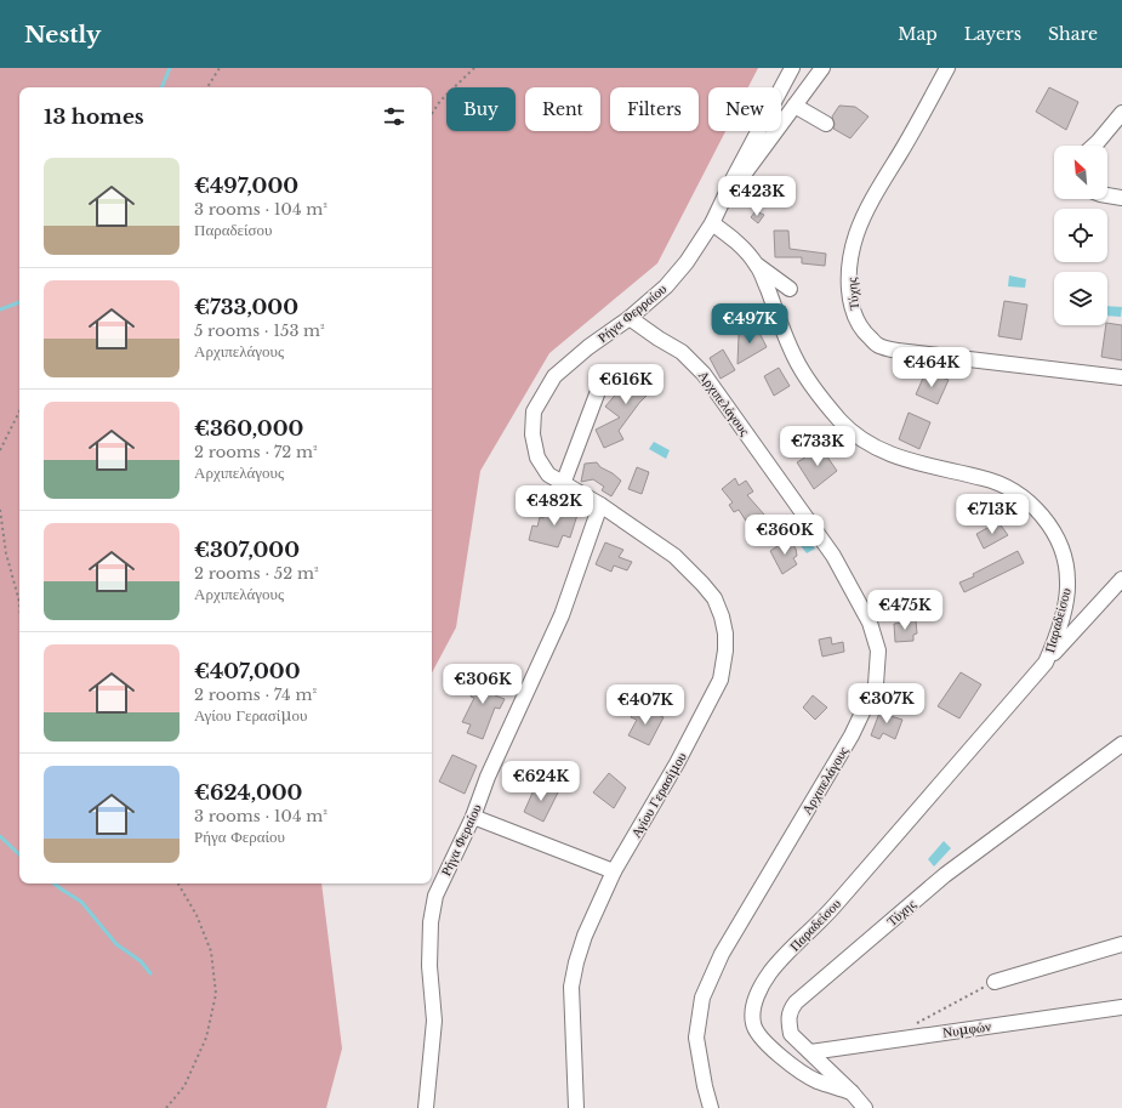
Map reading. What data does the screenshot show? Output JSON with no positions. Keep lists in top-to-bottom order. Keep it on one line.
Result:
{"streets":{"street":["Τύχης","Ρήγα Φερραίου","Αρχιπελάγους","Παραδείσου","Αγίου Γερασίμου","Ρήγα Φεραίου","Νυμφών"]},"crossings":[["Τύχης","Παραδείσου"],["Τύχης","Νυμφών"],["Ρήγα Φερραίου","Αρχιπελάγους"],["Ρήγα Φερραίου","Παραδείσου"],["Ρήγα Φερραίου","Αγίου Γερασίμου"],["Ρήγα Φερραίου","Ρήγα Φεραίου"],["Αγίου Γερασίμου","Ρήγα Φεραίου"]],"north":"top left","page":{"header":"Nestly","nav":["Map","Layers","Share"],"chip":["Buy","Rent","Filters","New"],"heading":"13 homes","list":[{"name":"€497,000","note":"3 rooms · 104 m² · Παραδείσου"},{"name":"€733,000","note":"5 rooms · 153 m² · Αρχιπελάγους"},{"name":"€360,000","note":"2 rooms · 72 m² · Αρχιπελάγους"},{"name":"€307,000","note":"2 rooms · 52 m² · Αρχιπελάγους"},{"name":"€407,000","note":"2 rooms · 74 m² · Αγίου Γερασίμου"},{"name":"€624,000","note":"3 rooms · 104 m² · Ρήγα Φεραίου"}],"price":["€423K","€497K","€464K","€616K","€733K","€482K","€713K","€360K","€475K","€306K","€307K","€407K","€624K"]}}
